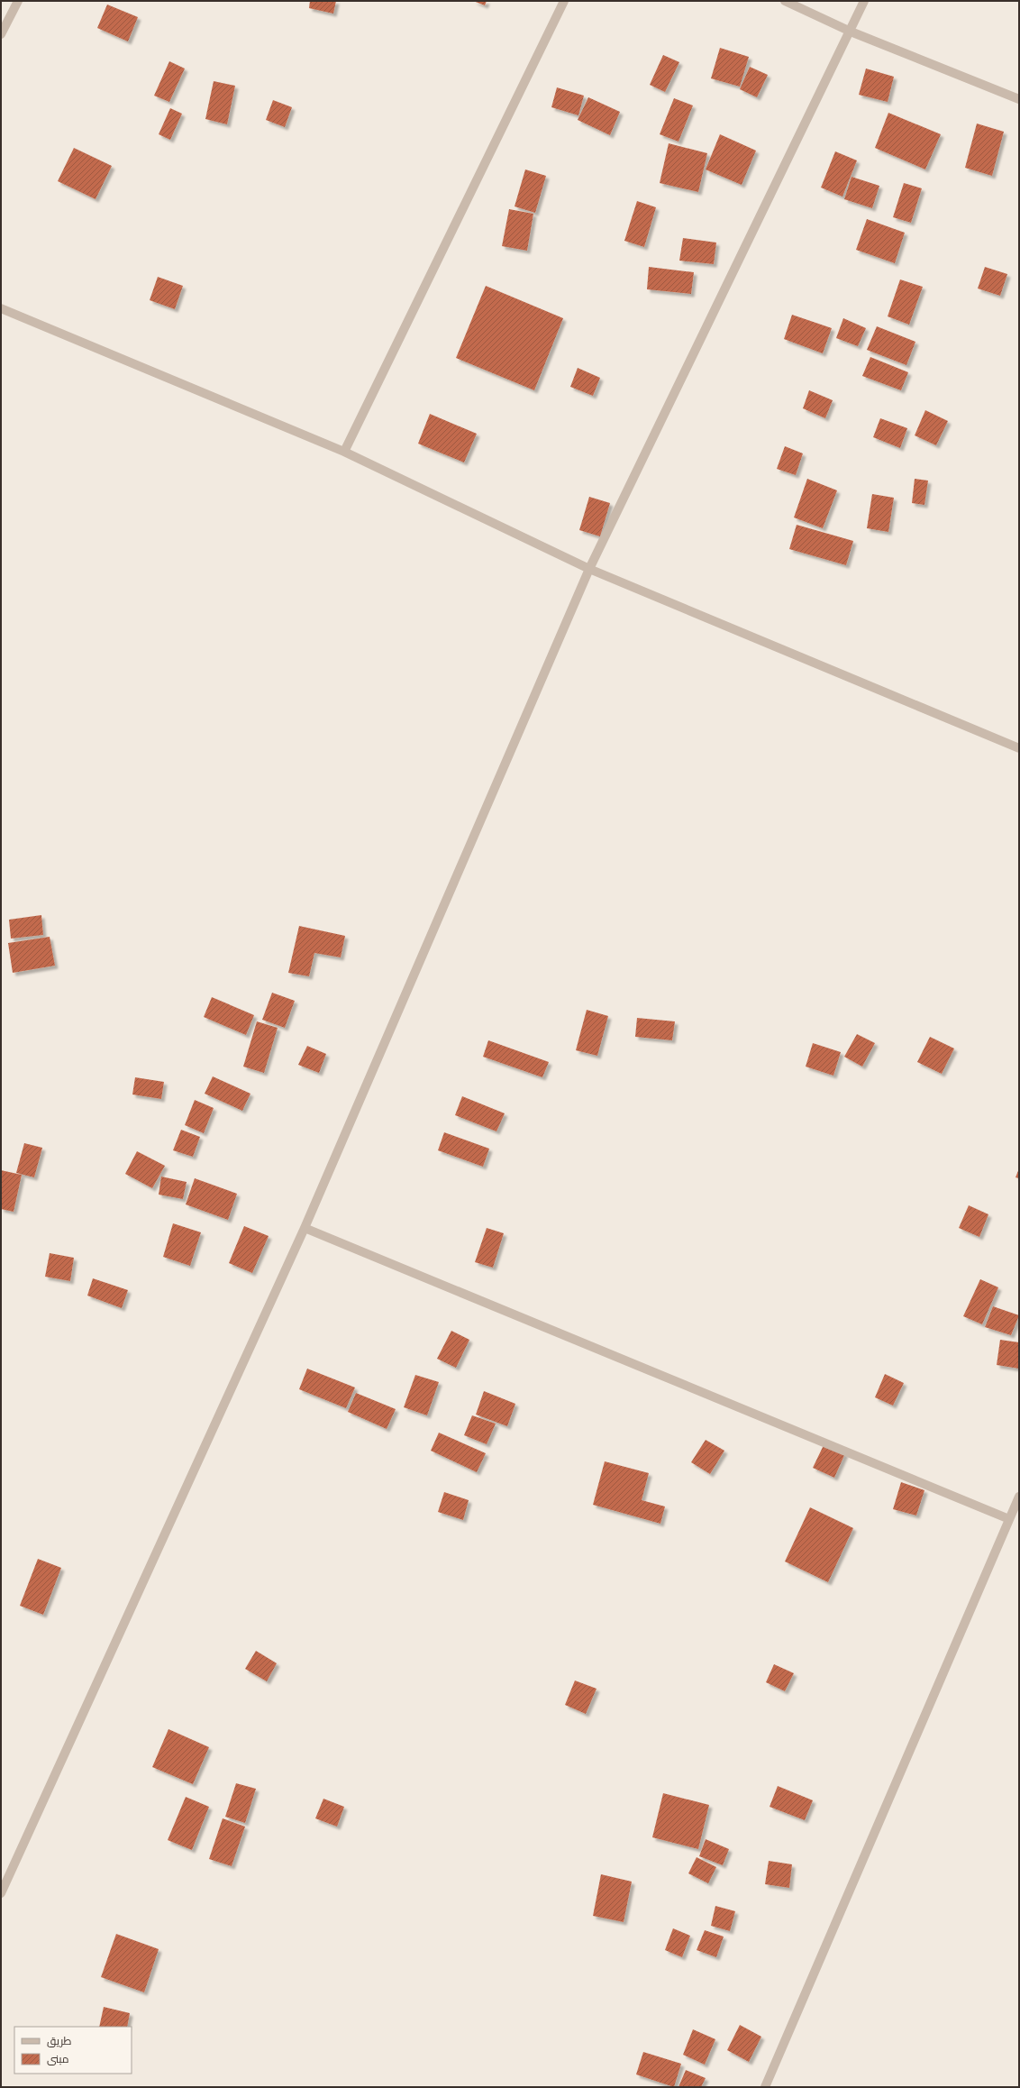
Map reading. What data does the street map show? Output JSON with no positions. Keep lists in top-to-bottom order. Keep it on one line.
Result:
{"legend":["طريق","مبنى"]}
